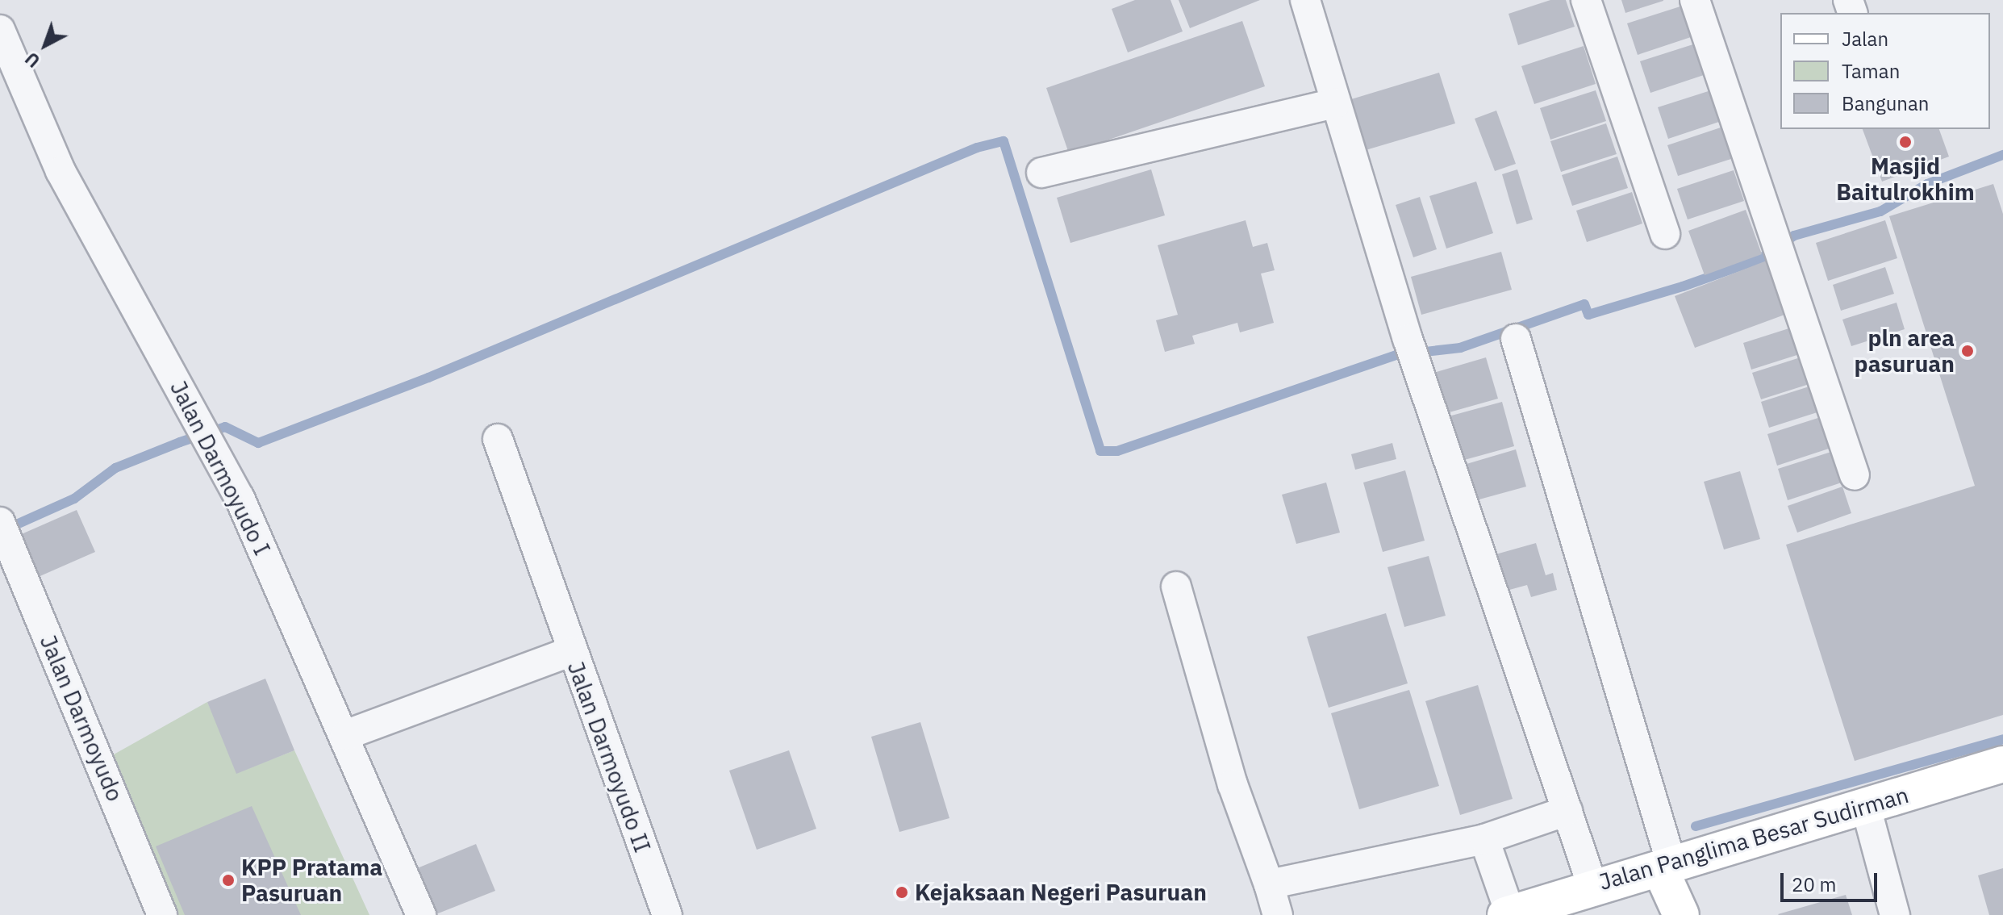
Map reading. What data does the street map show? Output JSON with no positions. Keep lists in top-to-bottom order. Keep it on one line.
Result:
{"streets":{"main road":["Jalan Panglima Besar Sudirman"],"street":["Jalan Darmoyudo I","Jalan Darmoyudo","Jalan Darmoyudo II"]},"places":["Masjid Baitulrokhim","pln area pasuruan","KPP Pratama Pasuruan","Kejaksaan Negeri Pasuruan"],"legend":["Jalan","Taman","Bangunan"],"scale_bar":"20 m","north":"bottom left"}
